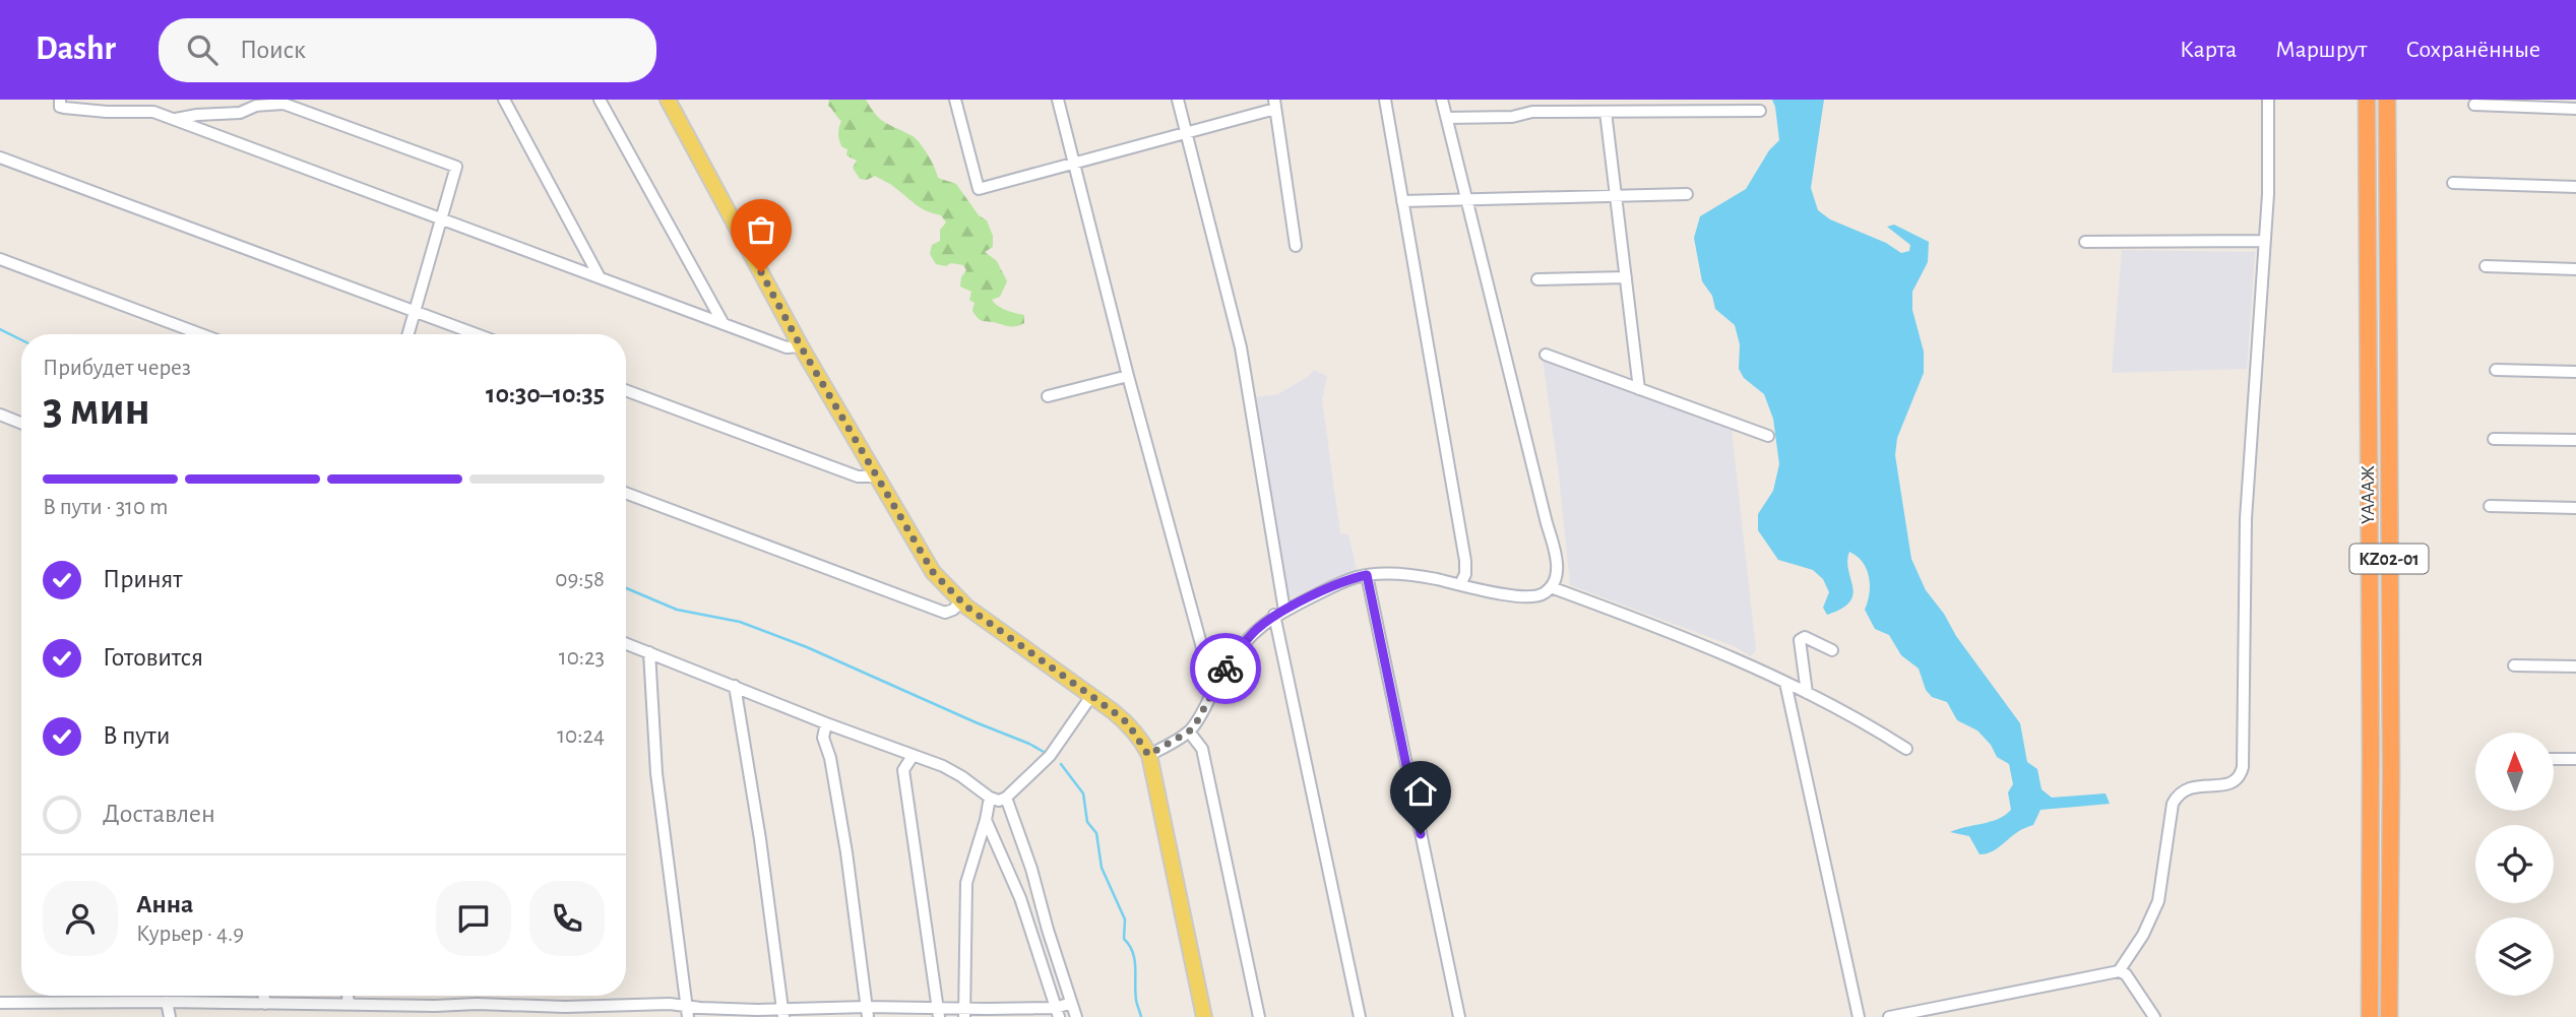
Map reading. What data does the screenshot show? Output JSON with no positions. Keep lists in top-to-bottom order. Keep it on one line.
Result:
{"streets":{"highway":["ҮАААЖ","KZ02-01"]},"north":"top","page":{"header":"Dashr","search":"Поиск","nav":["Карта","Маршрут","Сохранённые"],"heading":["3 мин","Прибудет через","10:30–10:35"],"panel":["Анна","Курьер · 4.9"],"bar":"В пути · 310 m","list":[["Принят","09:58"],["Готовится","10:23"],["В пути","10:24"],"Доставлен"]}}
